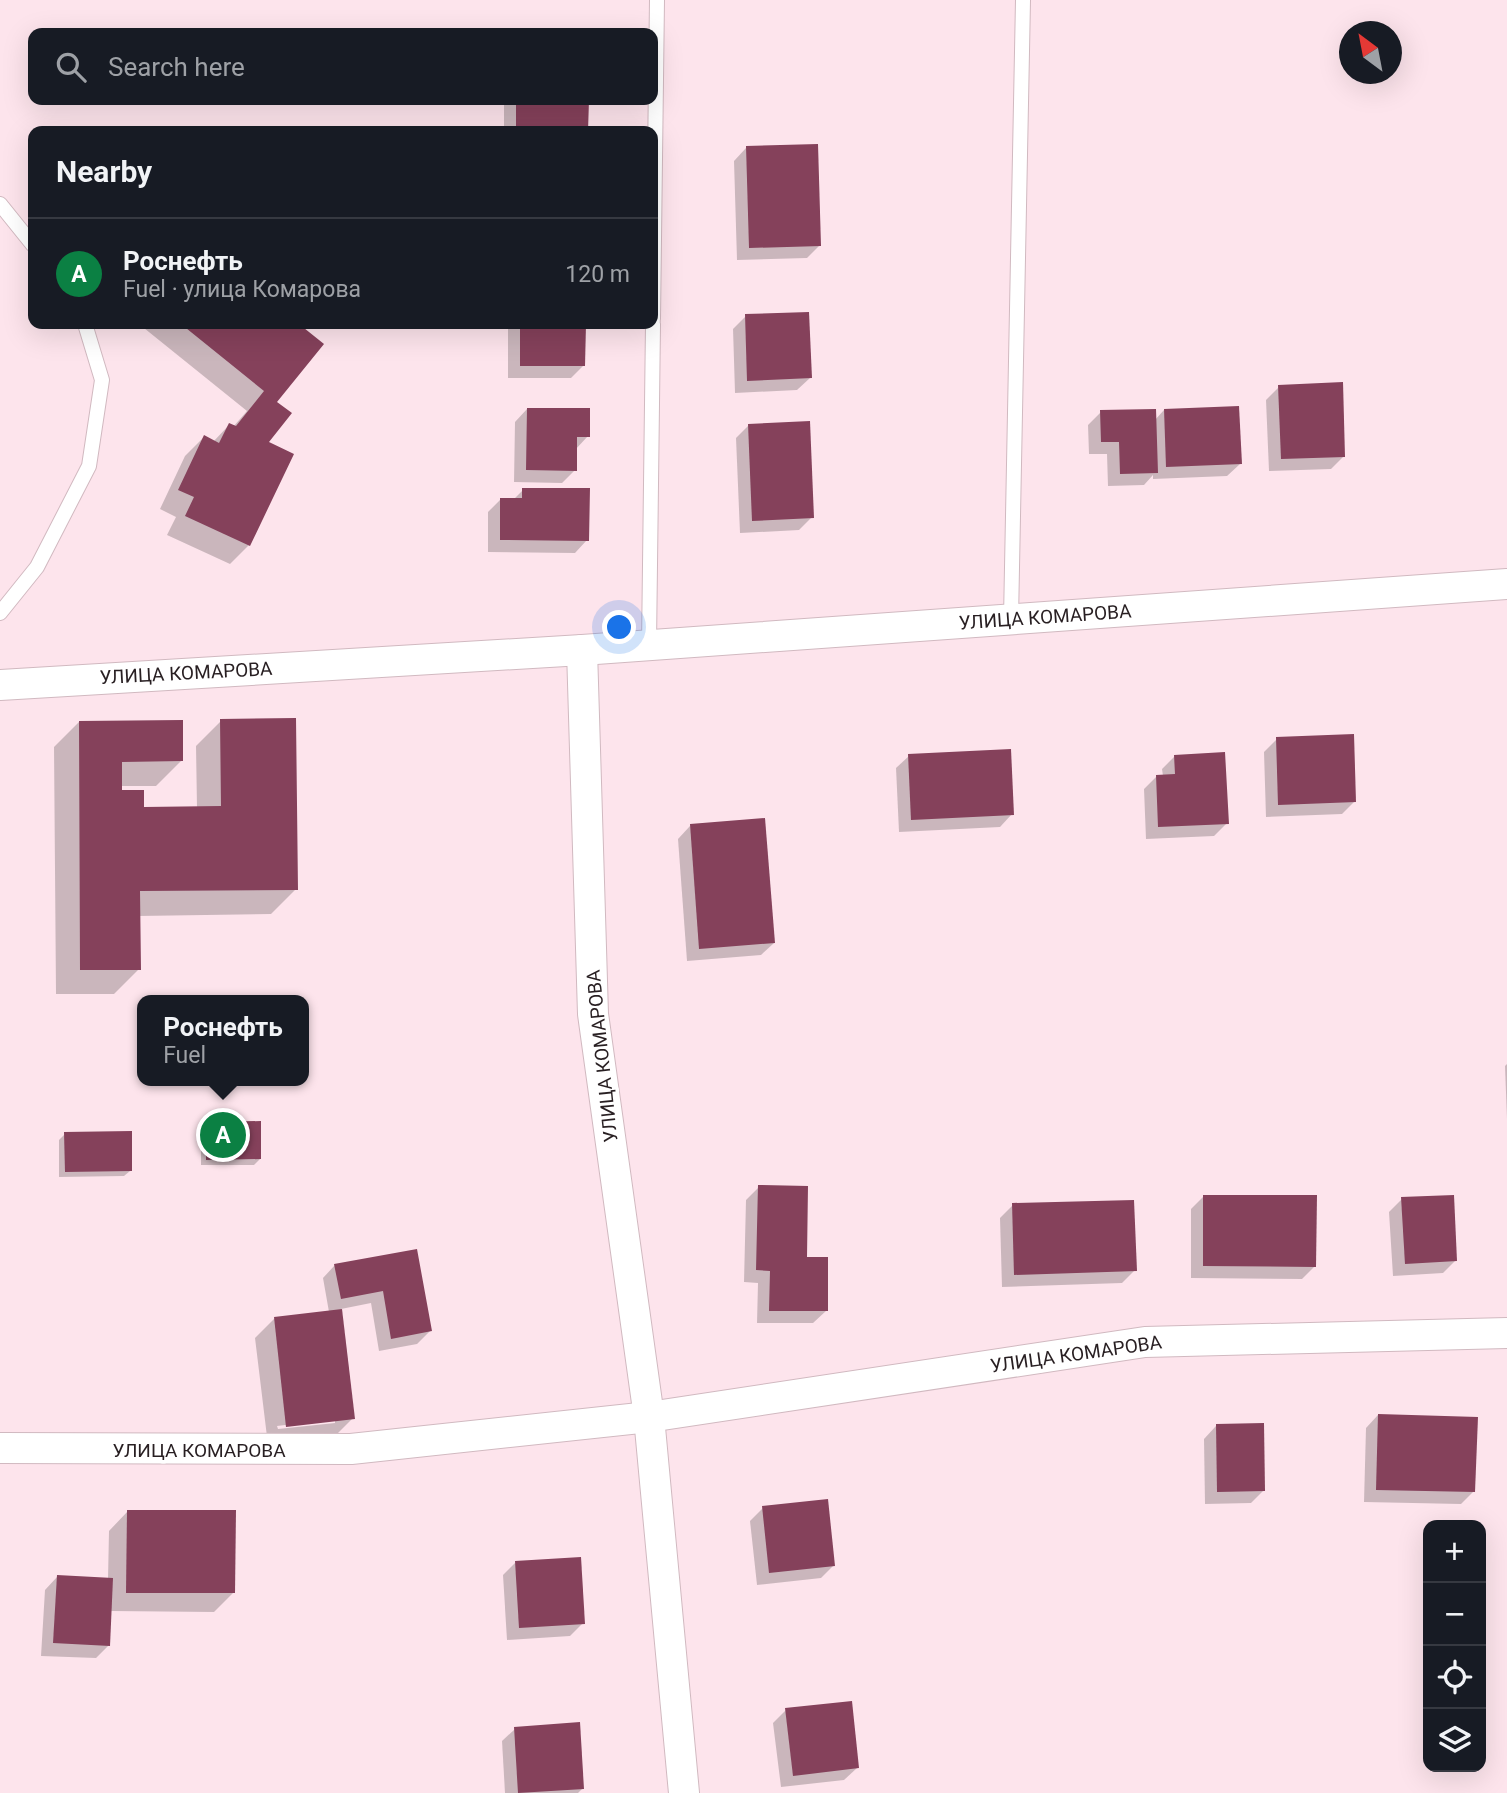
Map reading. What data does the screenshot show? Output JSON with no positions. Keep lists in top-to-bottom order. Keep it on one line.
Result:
{"streets":{"street":["УЛИЦА КОМАРОВА"]},"north":"top left","page":{"search":"Search here","heading":"Nearby","list":[{"mark":"A","name":"Роснефть","note":"Fuel · улица Комарова","value":"120 m"}],"popup":["Роснефть","Fuel"],"pins":"A","map_buttons":["+","−"]}}
